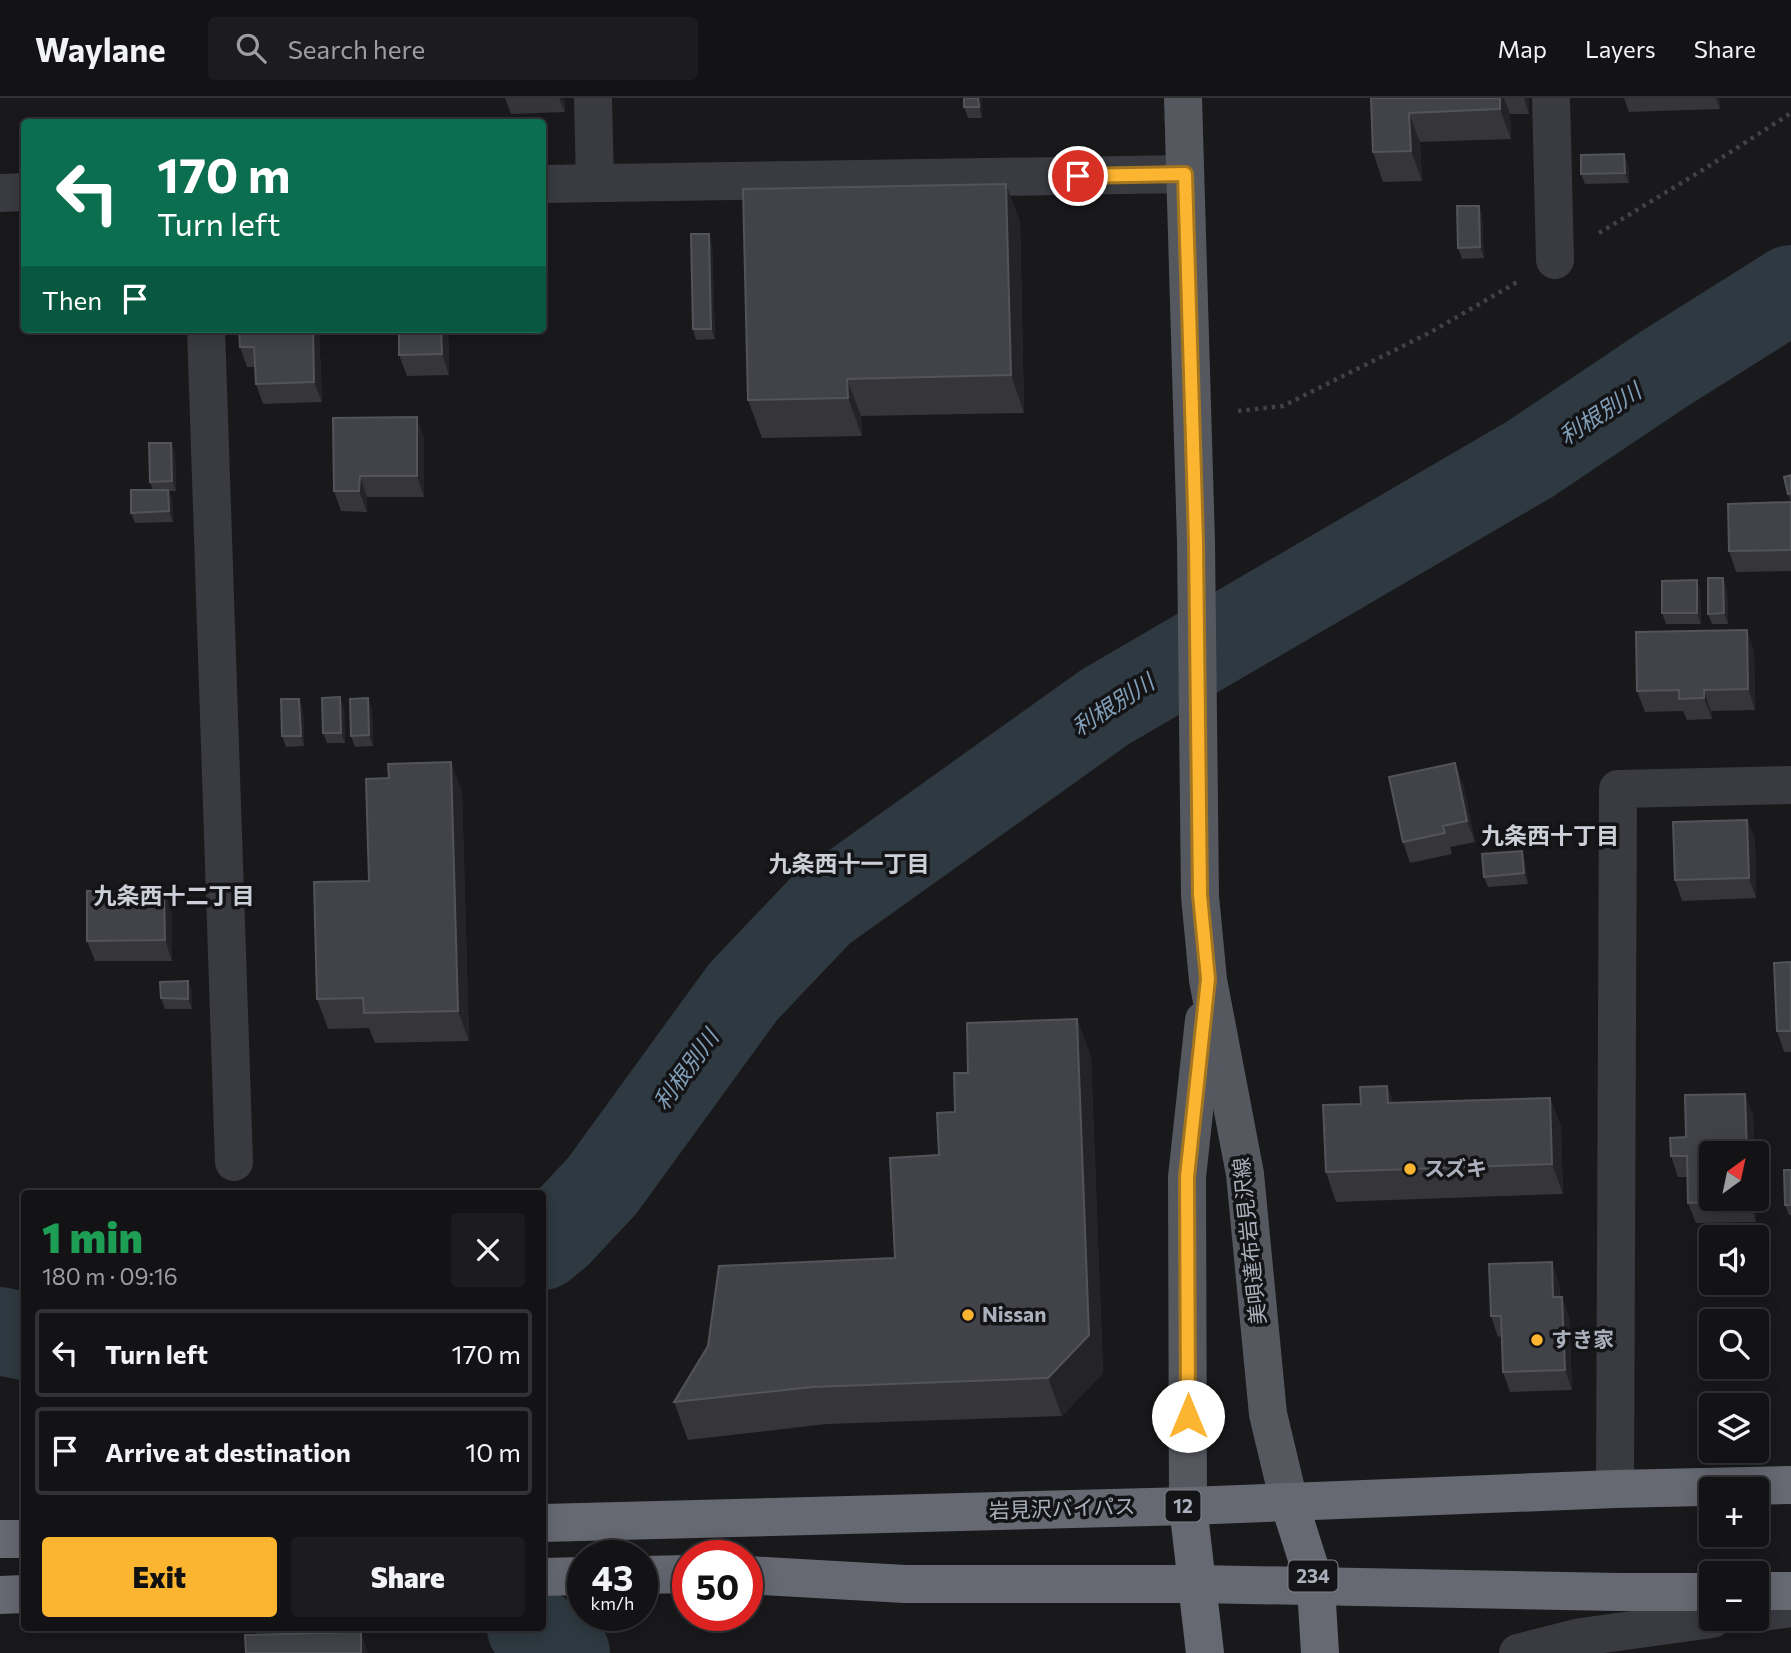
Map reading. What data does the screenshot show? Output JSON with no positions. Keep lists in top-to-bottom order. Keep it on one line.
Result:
{"streets":{"highway":["12","岩見沢バイパス","234"],"main road":["美唄達布岩見沢線"]},"crossings":[["美唄達布岩見沢線","岩見沢バイパス"],["美唄達布岩見沢線","234"],["岩見沢バイパス","234"]],"districts":["九条西十丁目","九条西十一丁目","九条西十二丁目"],"water":["利根別川"],"places":["スズキ","Nissan","すき家"],"north":"top right","page":{"header":"Waylane","search":"Search here","nav":["Map","Layers","Share"],"turn":["170 m","Turn left"],"then":"Then","map_buttons":["+","−"],"heading":["1 min","180 m · 09:16"],"list":[{"name":"Turn left","value":"170 m"},{"name":"Arrive at destination","value":"10 m"}],"buttons":["Exit","Share"],"speed":"43 km/h","limit":"50"}}
